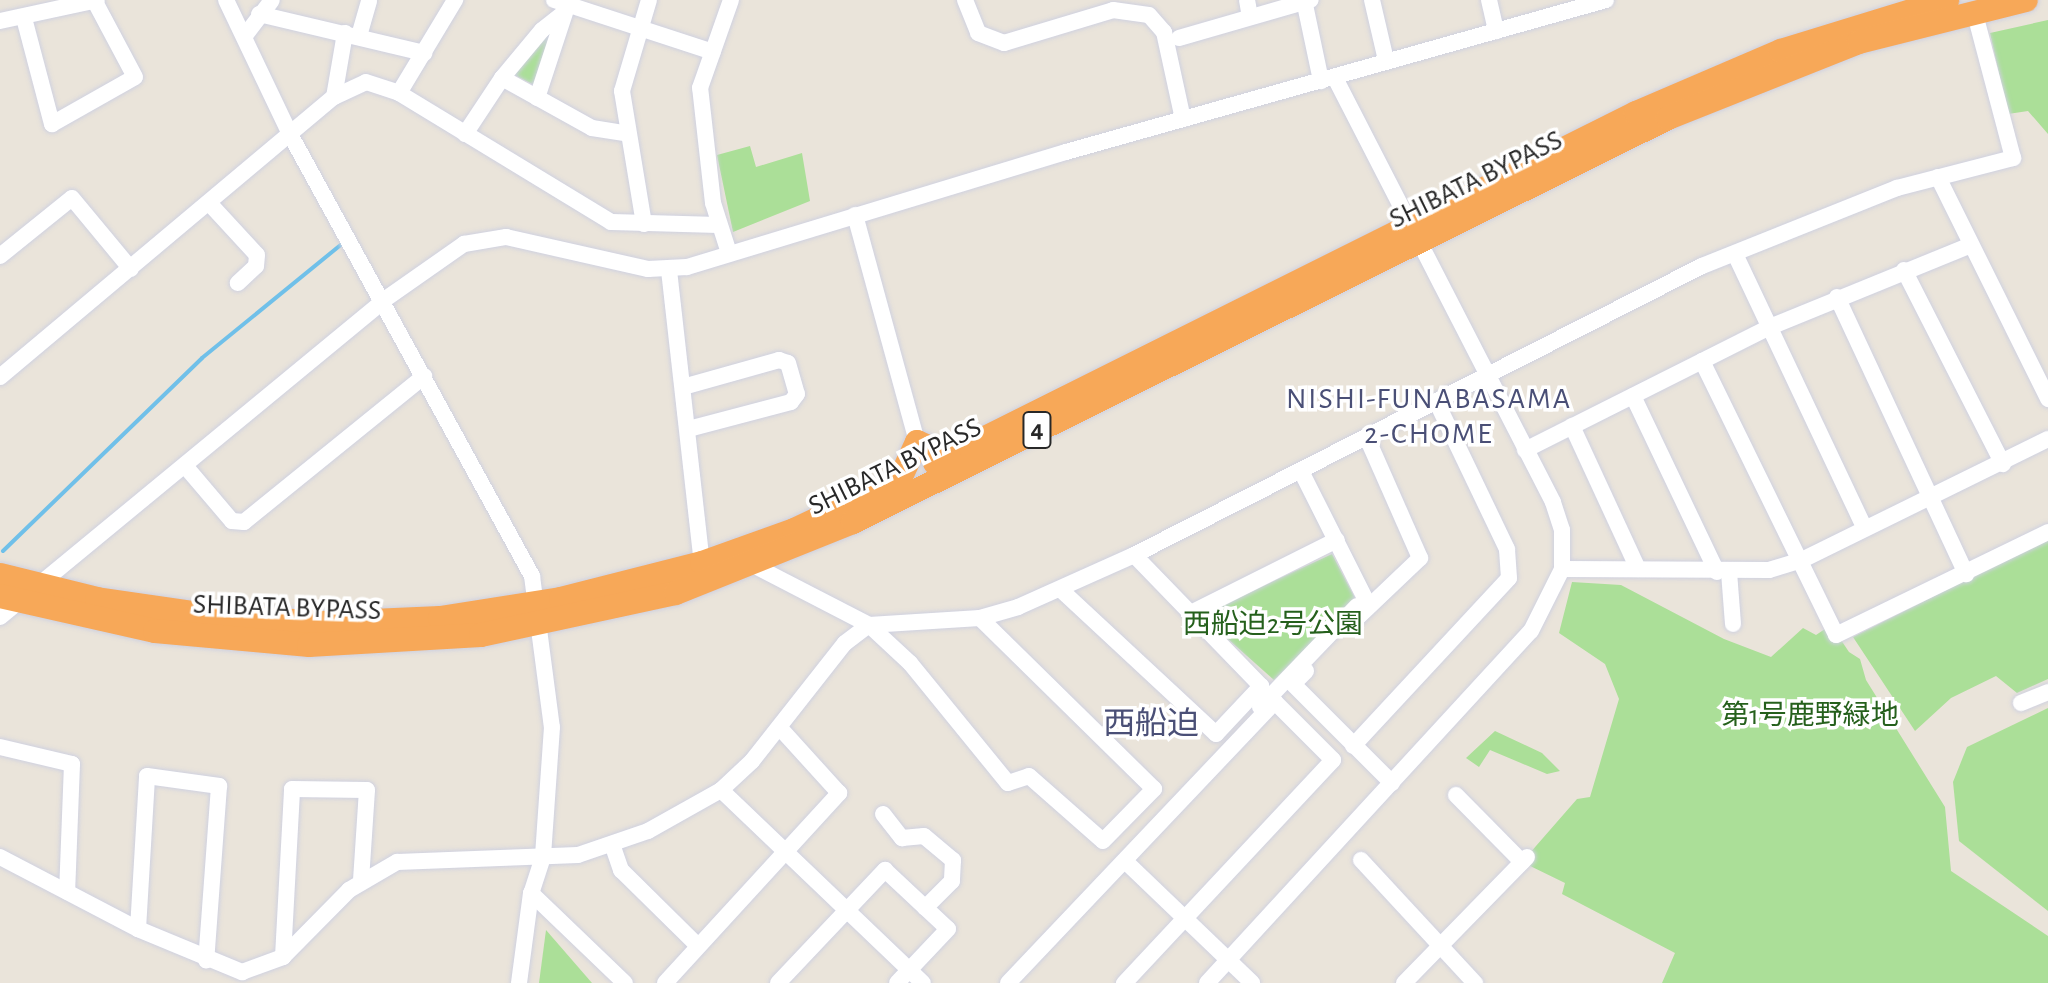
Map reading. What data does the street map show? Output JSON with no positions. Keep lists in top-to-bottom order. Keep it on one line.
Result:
{"streets":{"highway":["SHIBATA BYPASS","4"]},"districts":["NISHI-FUNABASAMA 2-CHOME","西船迫"],"parks":["西船迫2号公園","第1号鹿野緑地"]}
